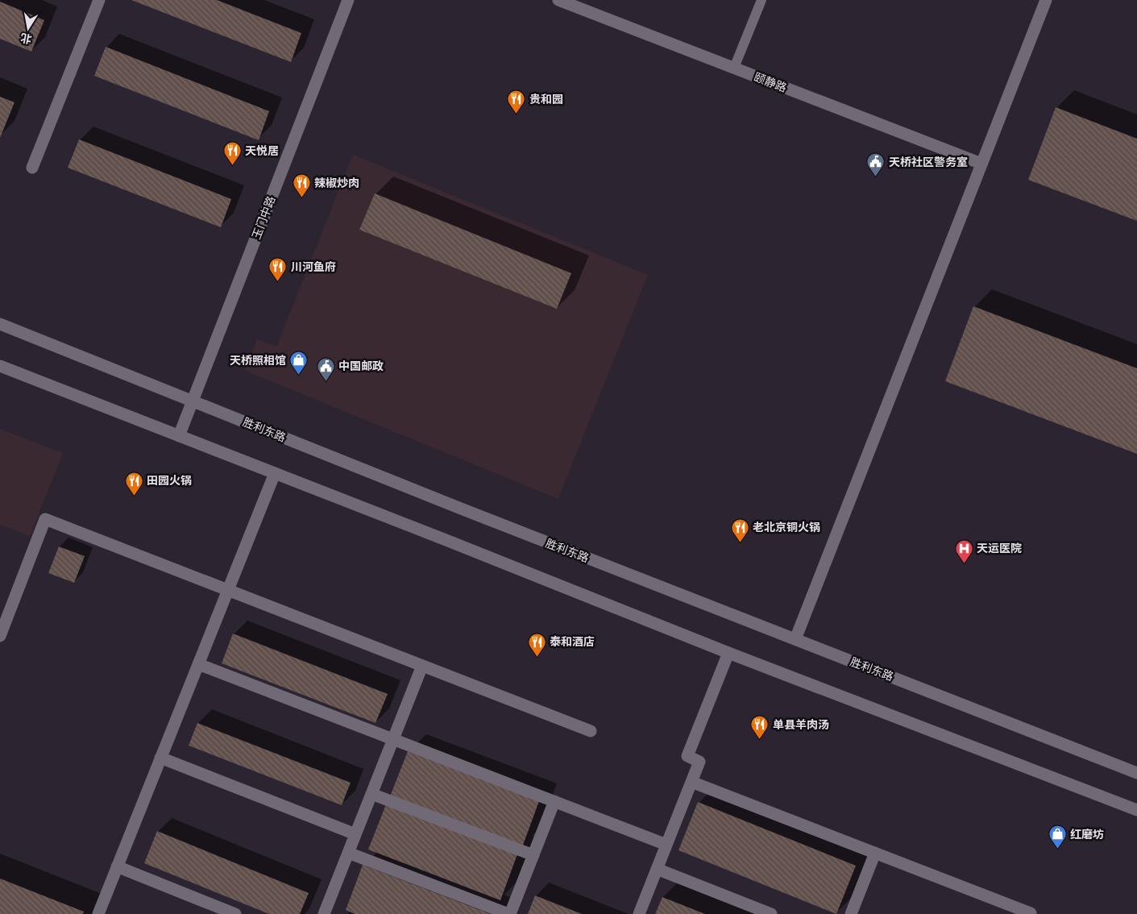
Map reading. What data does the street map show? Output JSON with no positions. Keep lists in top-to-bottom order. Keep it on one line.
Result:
{"streets":{"street":["颐静路","玉门中路","胜利东路"]},"crossings":[["玉门中路","胜利东路"]],"places":{"restaurant":["贵和园","天悦居","辣椒炒肉","川河鱼府","田园火锅","老北京铜火锅","泰和酒店","单县羊肉汤"],"public building":["天桥社区警务室","中国邮政"],"shop":["天桥照相馆","红磨坊"],"hospital":["天运医院"]},"north":"bottom"}
